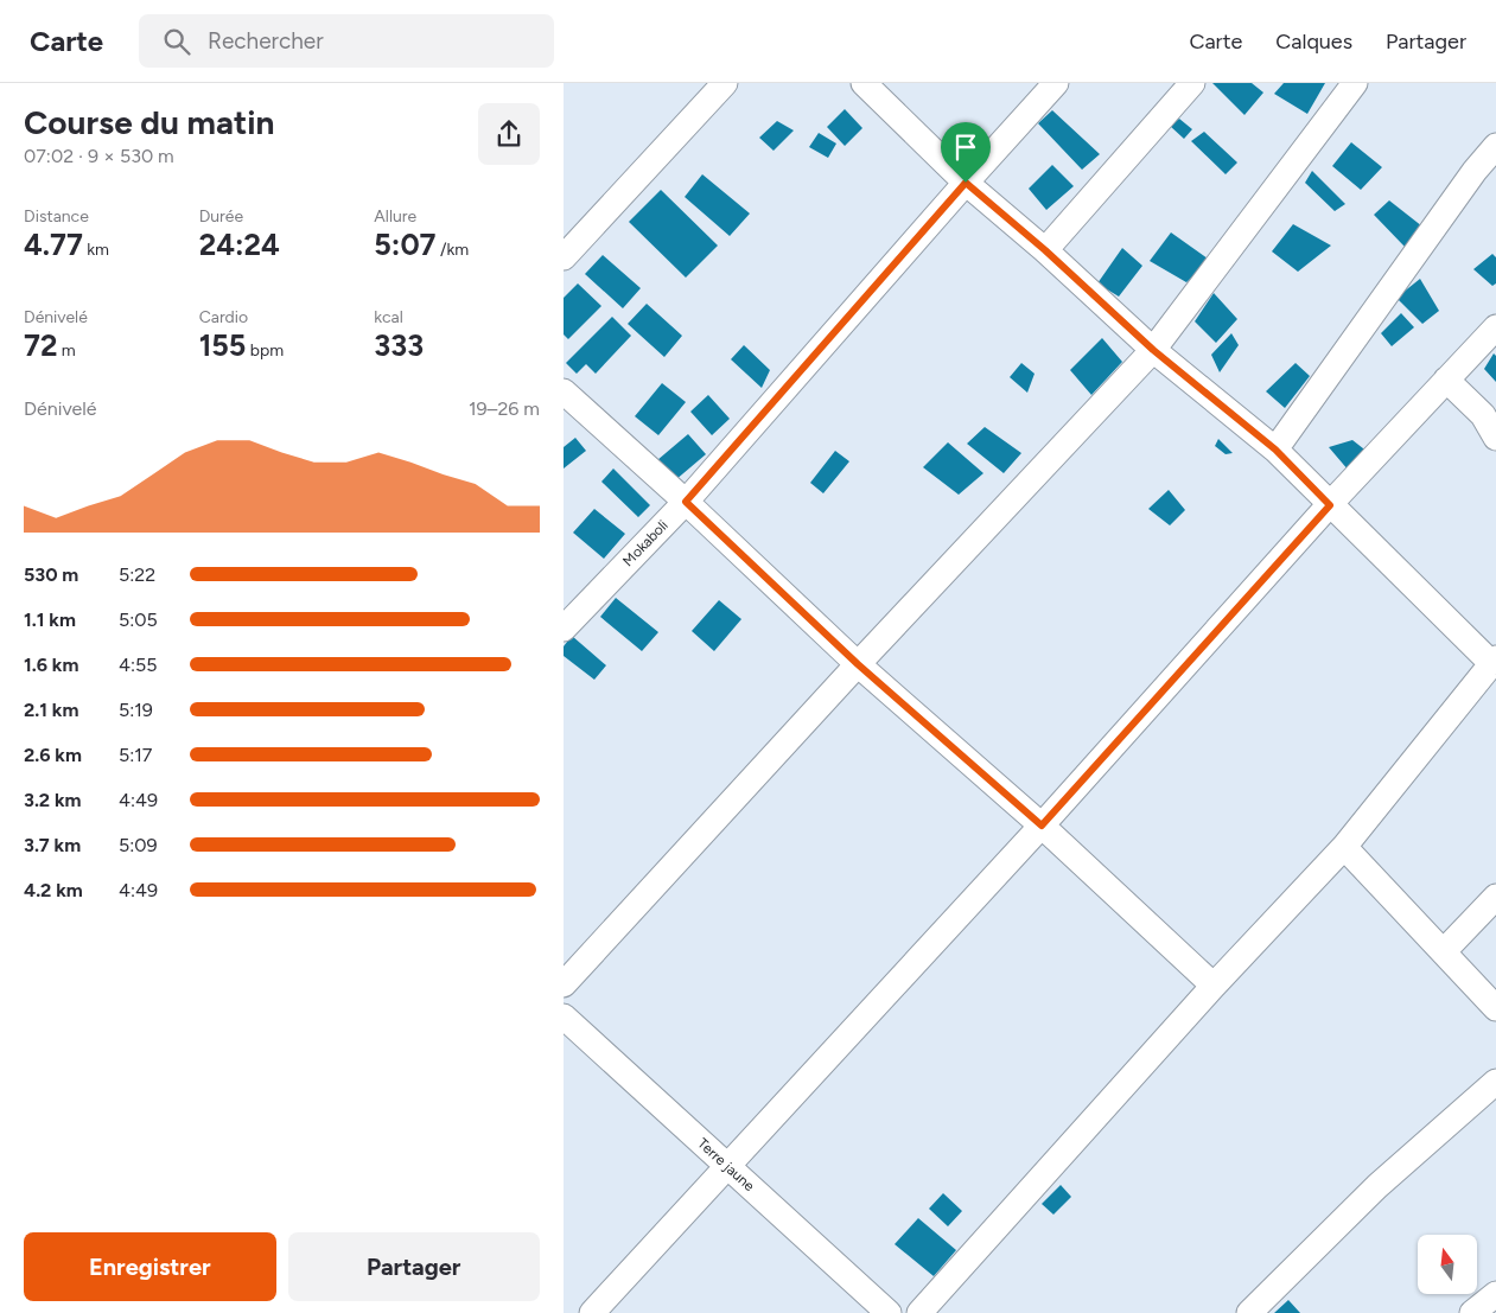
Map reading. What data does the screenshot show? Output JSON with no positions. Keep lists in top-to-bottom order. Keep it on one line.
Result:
{"streets":{"street":["Mokaboli","Terre jaune"]},"north":"top","page":{"header":"Carte","search":"Rechercher","nav":["Carte","Calques","Partager"],"heading":["Course du matin","07:02 · 9 × 530 m"],"stats":[["Distance","4.77 km"],["Durée","24:24"],["Allure","5:07 /km"],["Dénivelé","72 m"],["Cardio","155 bpm"],["kcal","333"]],"chart":["Dénivelé","19–26 m"],"list":[{"name":"530 m","note":"5:22"},{"name":"1.1 km","note":"5:05"},{"name":"1.6 km","note":"4:55"},{"name":"2.1 km","note":"5:19"},{"name":"2.6 km","note":"5:17"},{"name":"3.2 km","note":"4:49"},{"name":"3.7 km","note":"5:09"},{"name":"4.2 km","note":"4:49"}],"buttons":["Enregistrer","Partager"]}}
